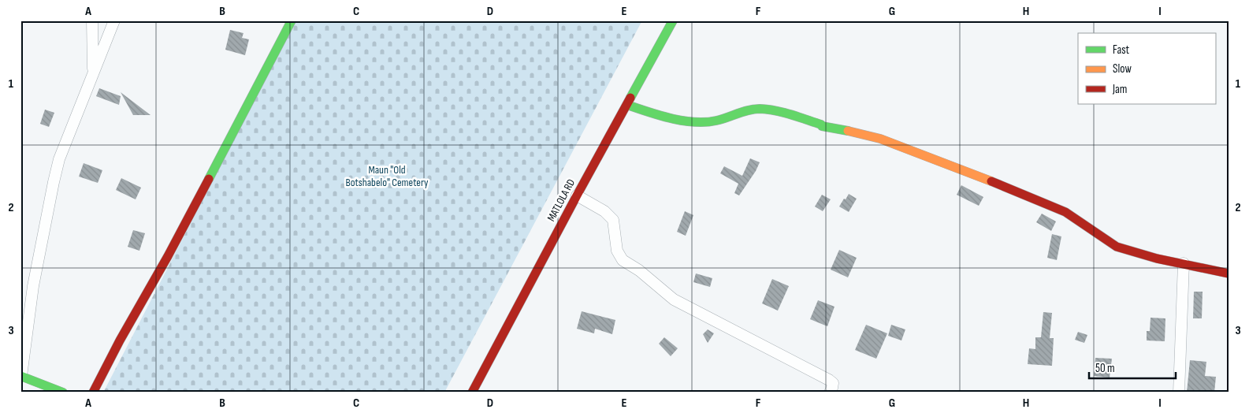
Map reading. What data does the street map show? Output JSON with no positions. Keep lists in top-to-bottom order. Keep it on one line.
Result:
{"streets":{"street":["MATLOLA RD"]},"parks":["Maun \"Old Botshabelo\" Cemetery"],"legend":["Fast","Slow","Jam"],"scale_bar":"50 m","grid":{"columns":["A","B","C","D","E","F","G","H","I"],"rows":["1","2","3"]}}
